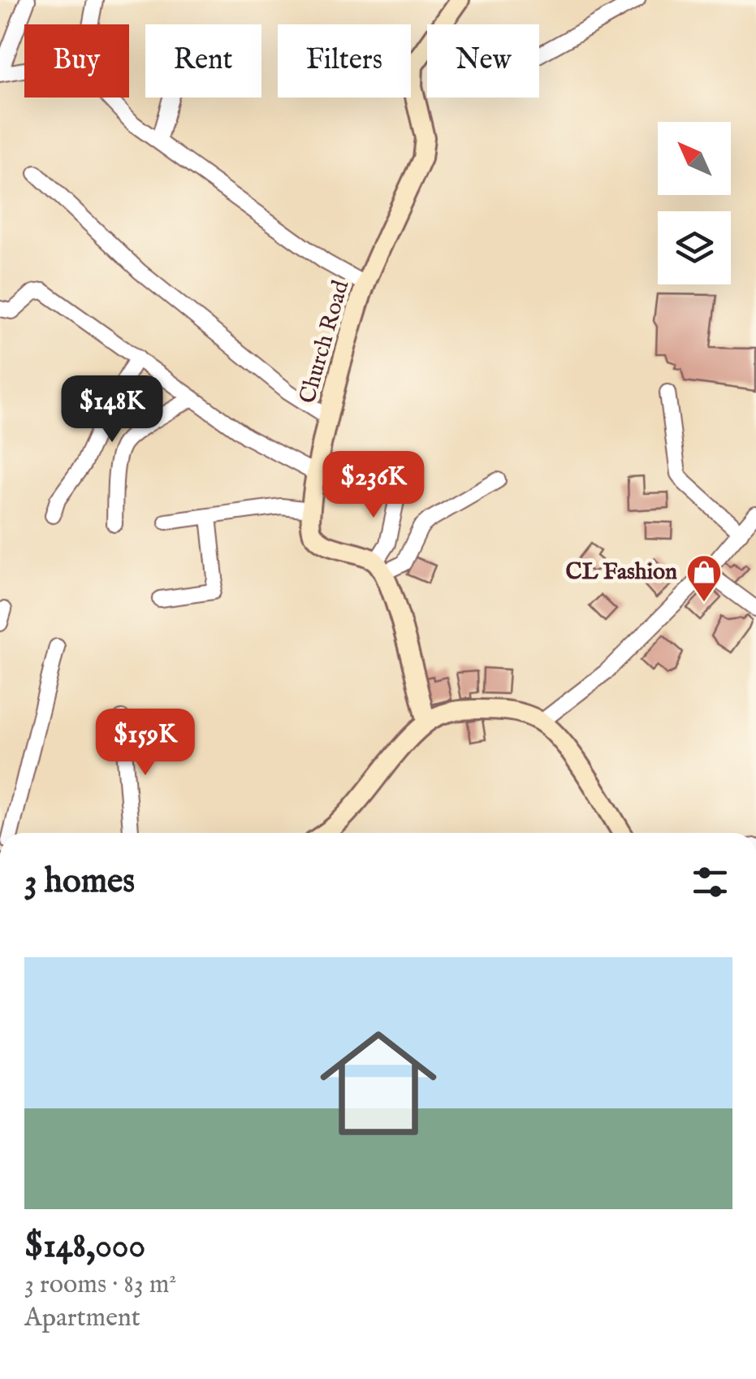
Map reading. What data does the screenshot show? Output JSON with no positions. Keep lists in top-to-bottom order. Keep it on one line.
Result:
{"streets":{"street":["Church Road"]},"places":{"shop":["CL Fashion"]},"north":"top left","page":{"chip":["Buy","Rent","Filters","New"],"price":["$148K","$236K","$159K"],"heading":"3 homes","list":[{"name":"$148,000","note":"3 rooms · 83 m² · Apartment"}]}}
